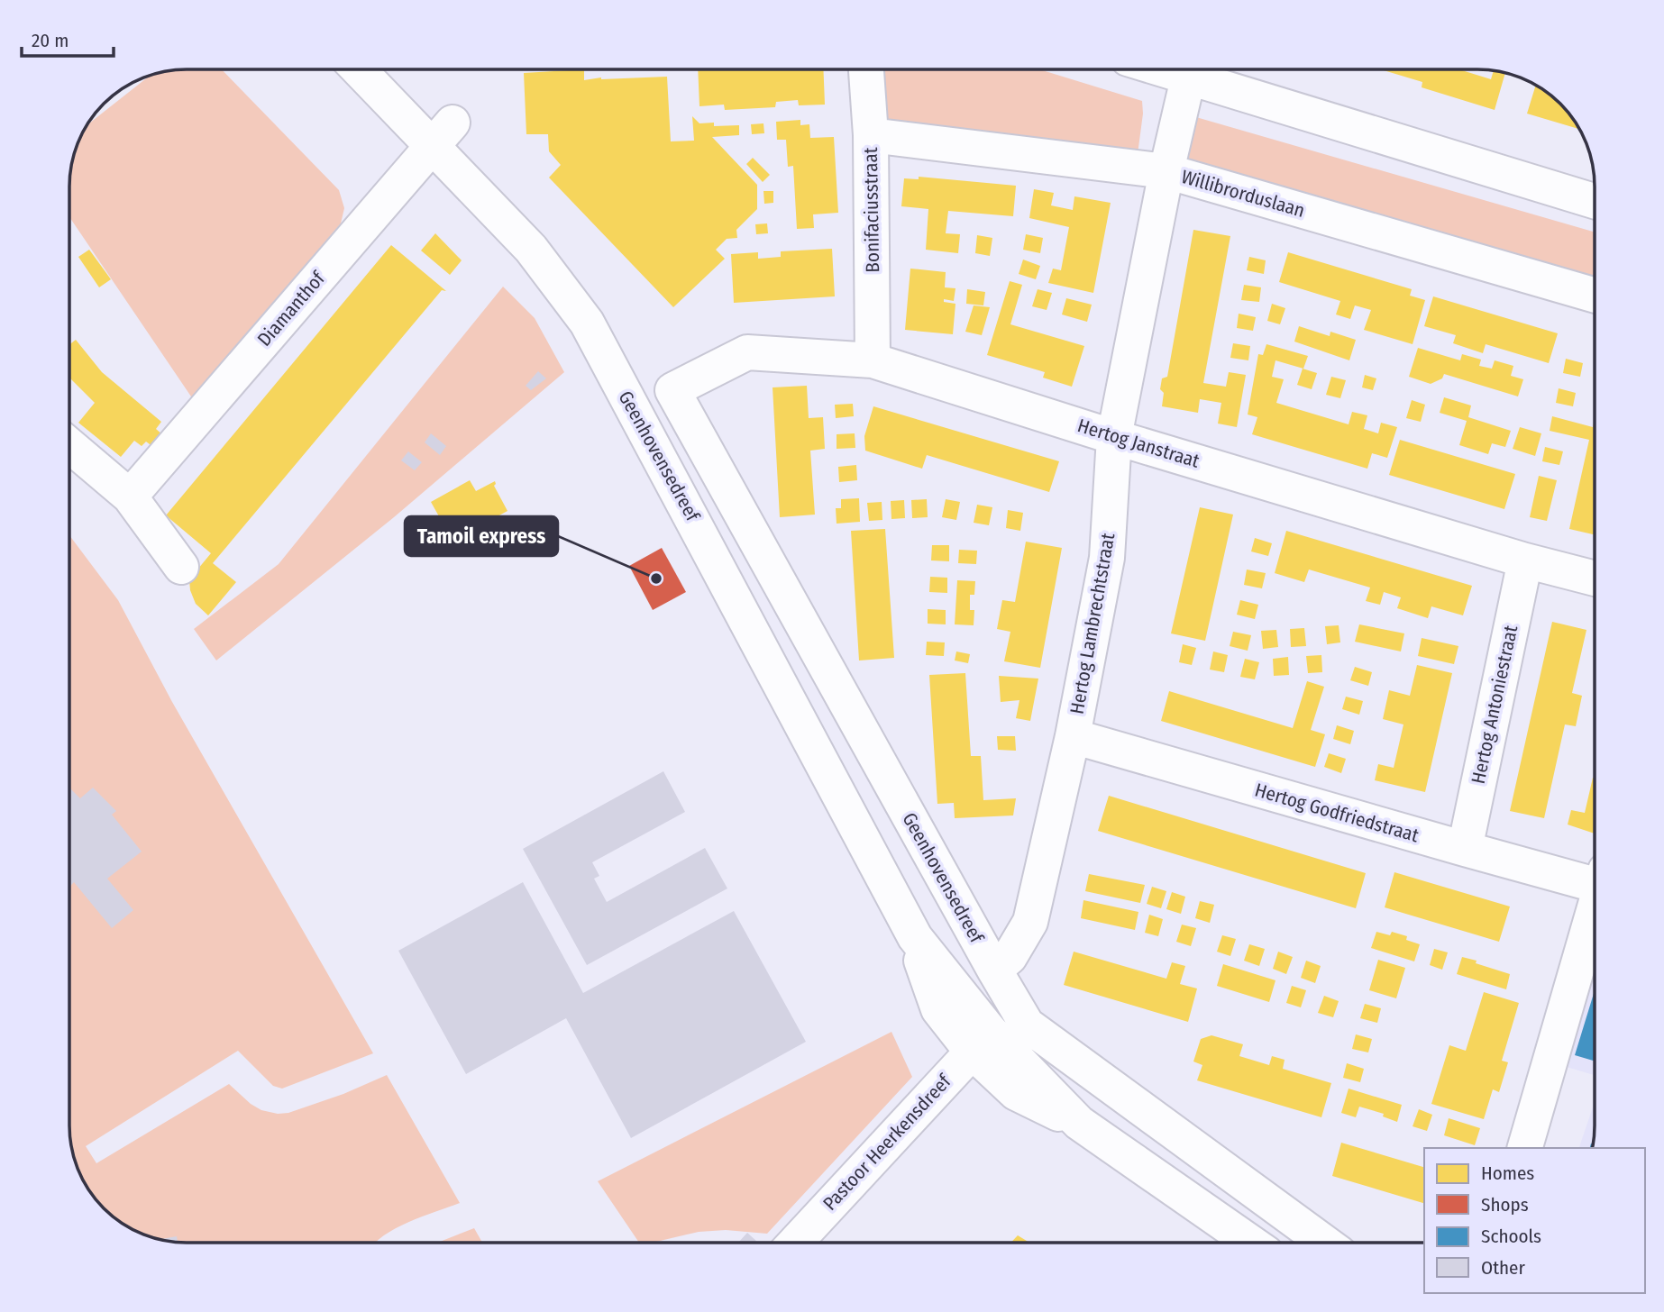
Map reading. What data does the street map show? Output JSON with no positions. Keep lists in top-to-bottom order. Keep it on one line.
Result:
{"streets":{"street":["Willibrorduslaan","Bonifaciusstraat","Diamanthof","Hertog Janstraat","Geenhovensedreef","Hertog Lambrechtstraat","Hertog Antoniestraat","Hertog Godfriedstraat","Pastoor Heerkensdreef"]},"crossings":[["Willibrorduslaan","Bonifaciusstraat"],["Willibrorduslaan","Hertog Lambrechtstraat"],["Bonifaciusstraat","Hertog Janstraat"],["Diamanthof","Geenhovensedreef"],["Hertog Janstraat","Geenhovensedreef"],["Hertog Janstraat","Hertog Lambrechtstraat"],["Hertog Janstraat","Hertog Antoniestraat"],["Geenhovensedreef","Hertog Lambrechtstraat"],["Geenhovensedreef","Pastoor Heerkensdreef"],["Hertog Lambrechtstraat","Hertog Godfriedstraat"],["Hertog Antoniestraat","Hertog Godfriedstraat"]],"places":["Tamoil express"],"legend":["Homes","Shops","Schools","Other"],"scale_bar":"20 m"}
